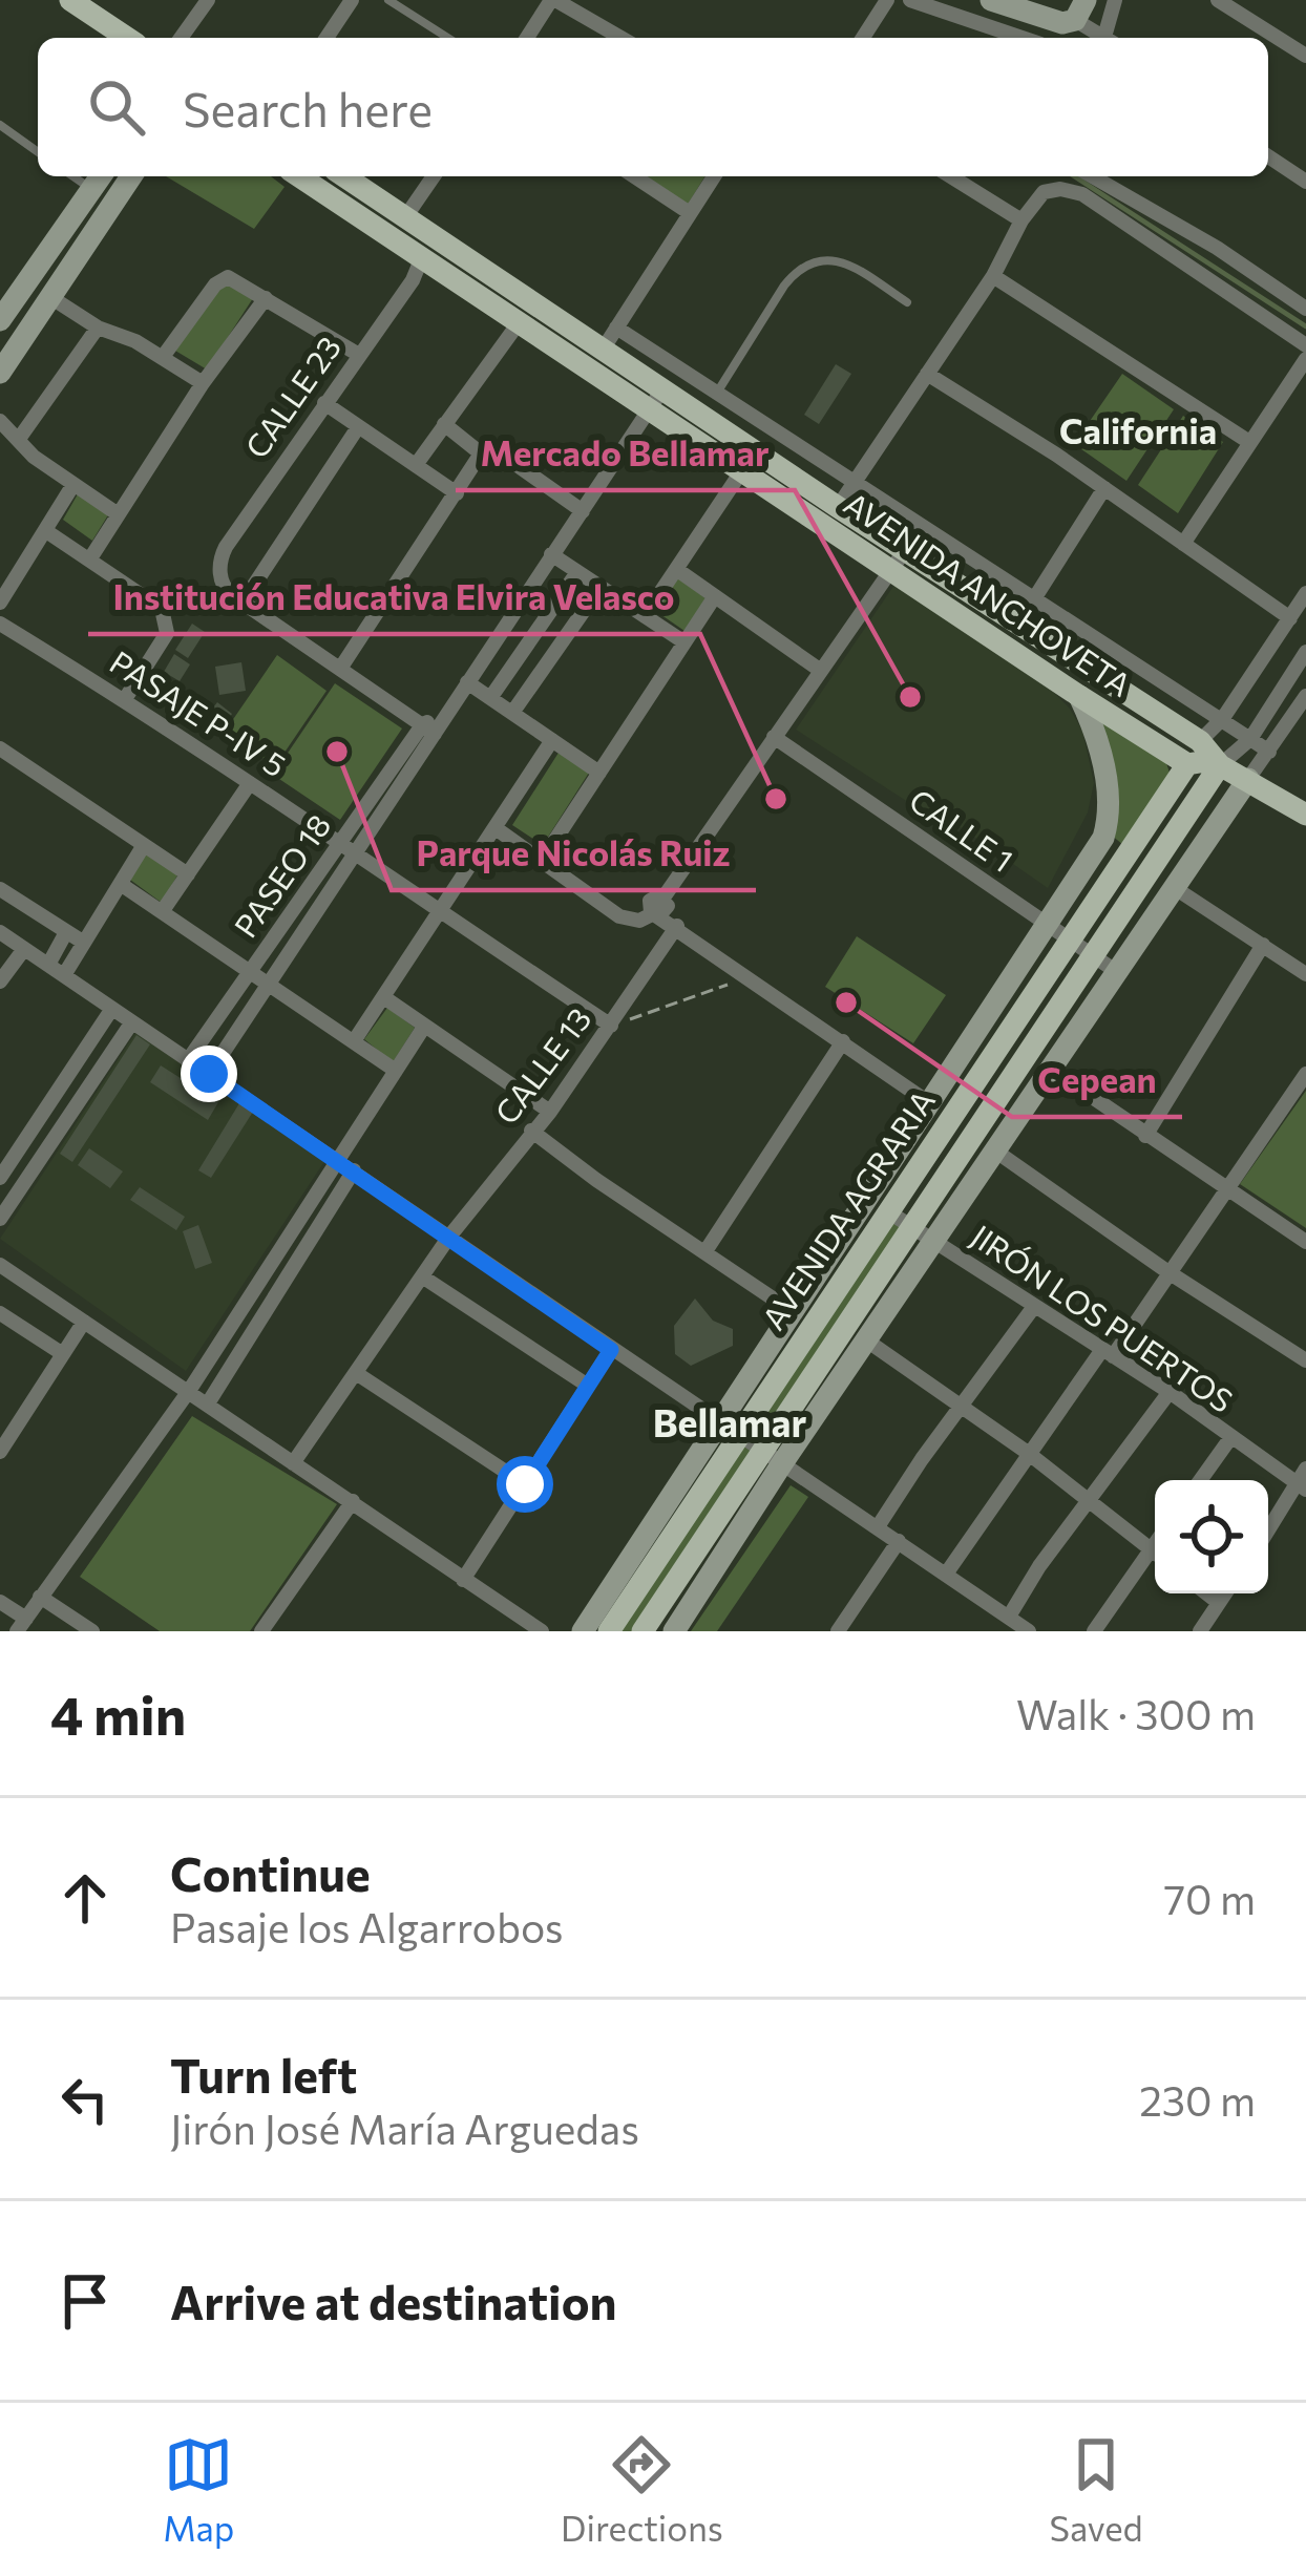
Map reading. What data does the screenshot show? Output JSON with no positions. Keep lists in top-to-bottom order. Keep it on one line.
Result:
{"streets":{"main road":["AVENIDA ANCHOVETA","AVENIDA AGRARIA"],"street":["CALLE 23","PASAJE P-IV 5","CALLE 1","PASEO 18","CALLE 13","JIRÓN LOS PUERTOS"]},"crossings":[["CALLE 23","AVENIDA ANCHOVETA"],["AVENIDA ANCHOVETA","AVENIDA AGRARIA"],["PASAJE P-IV 5","PASEO 18"],["PASAJE P-IV 5","CALLE 13"],["CALLE 1","AVENIDA AGRARIA"],["AVENIDA AGRARIA","JIRÓN LOS PUERTOS"]],"districts":["California","Bellamar"],"places":["Mercado Bellamar","Parque Nicolás Ruiz","Institución Educativa Elvira Velasco","Cepean"],"page":{"search":"Search here","heading":["4 min","Walk · 300 m"],"list":[["Continue","Pasaje los Algarrobos","70 m"],["Turn left","Jirón José María Arguedas","230 m"],"Arrive at destination"],"nav":["Map","Directions","Saved"]}}
